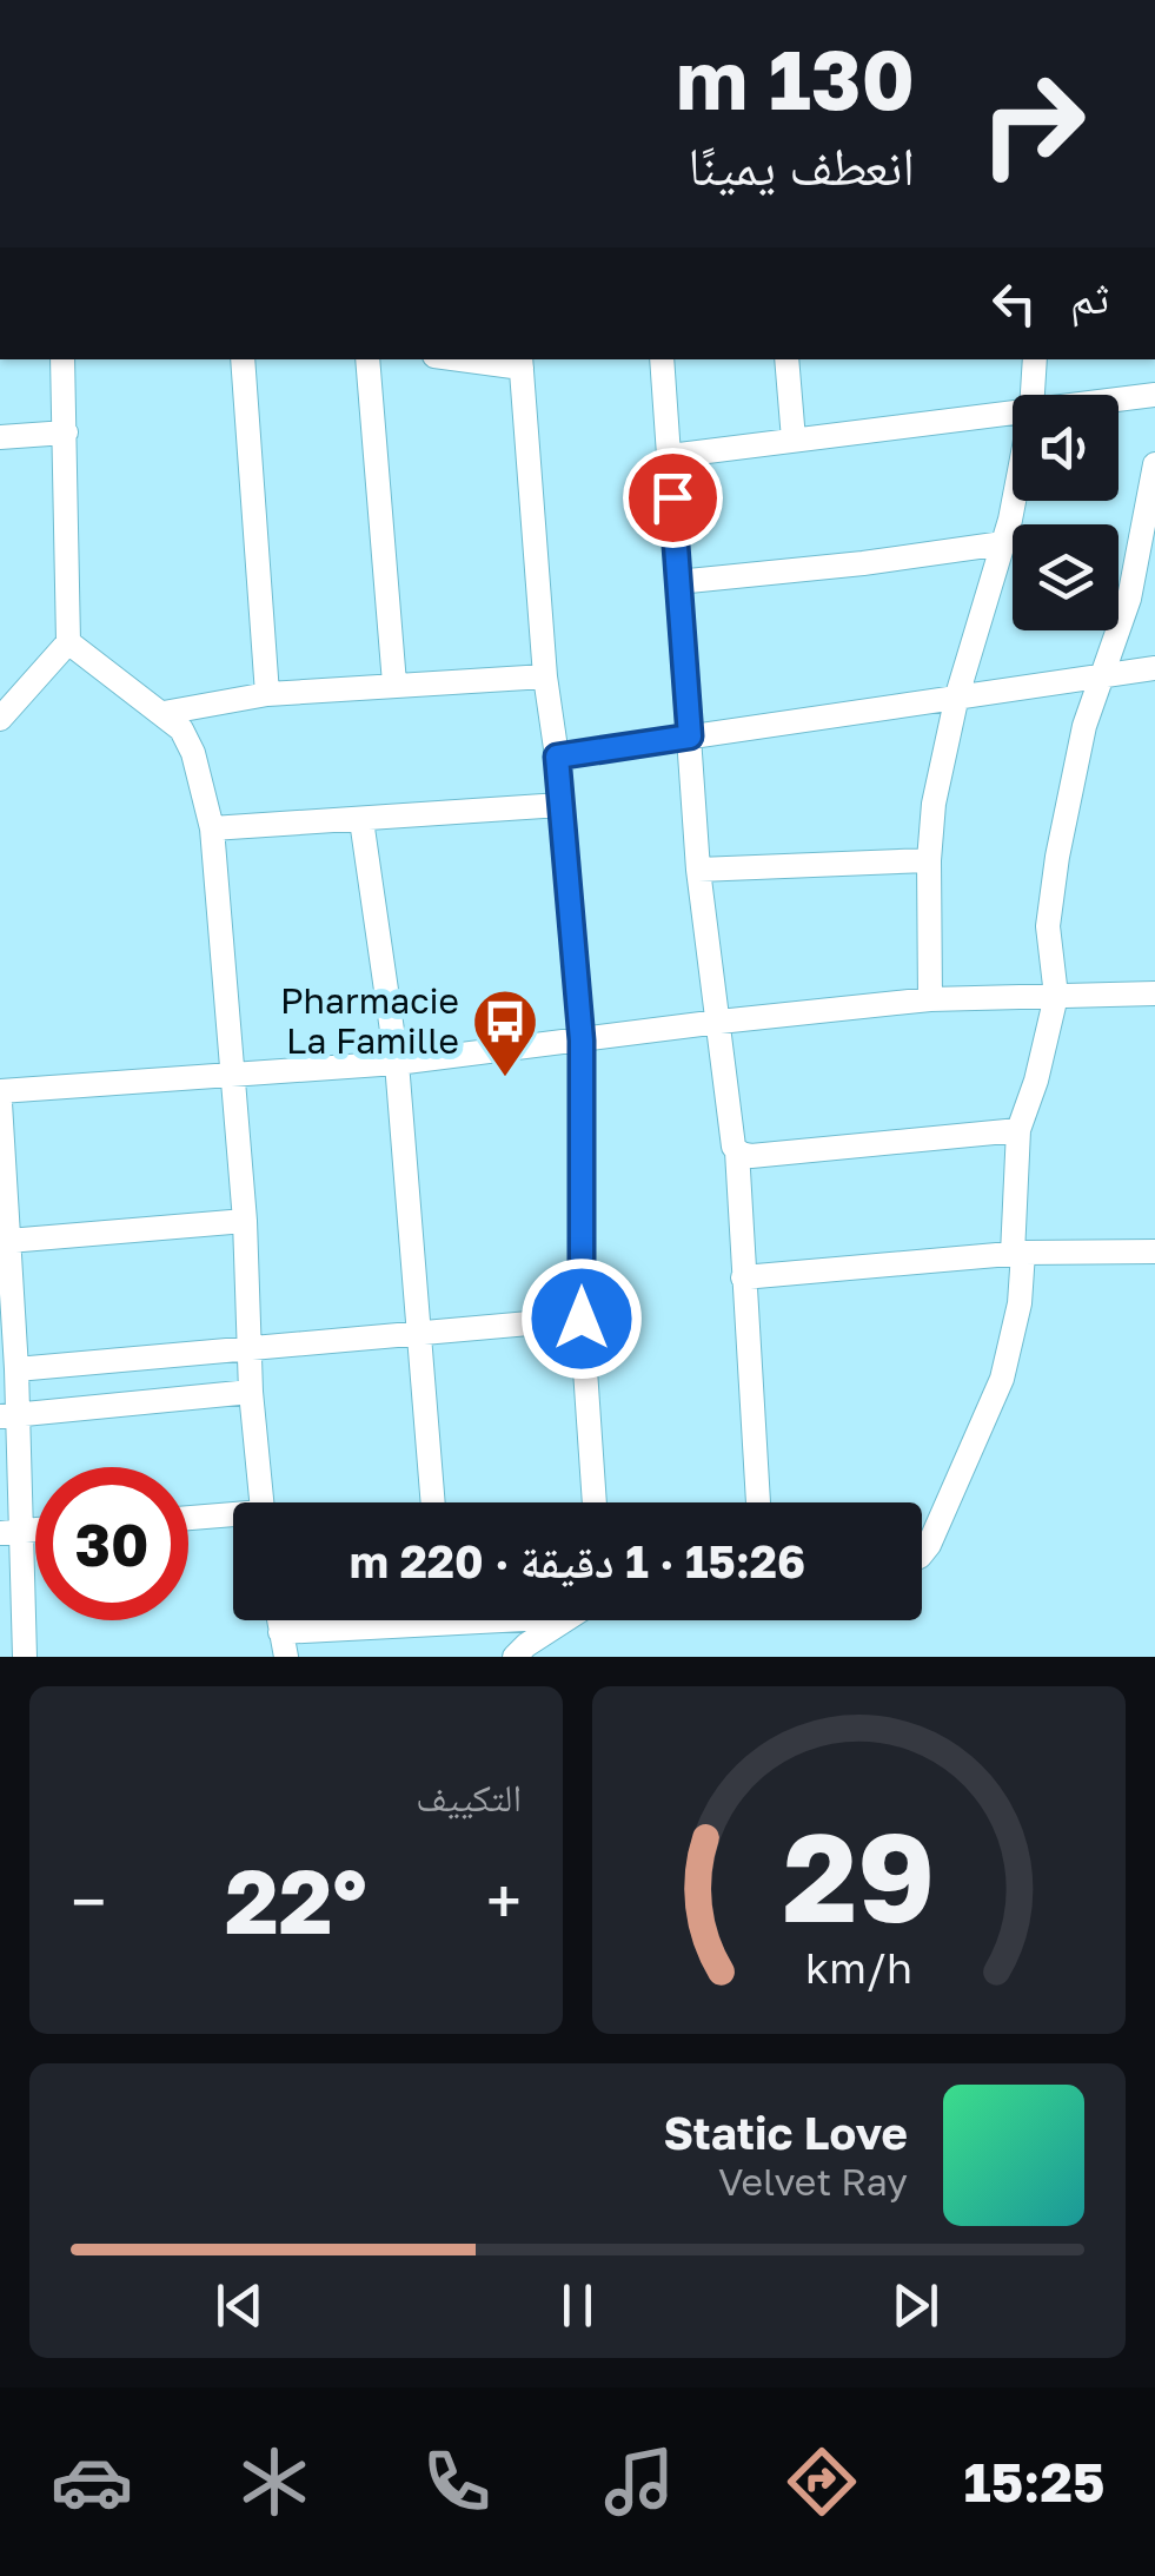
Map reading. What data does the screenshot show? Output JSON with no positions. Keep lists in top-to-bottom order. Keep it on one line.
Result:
{"places":{"bus stop":["Pharmacie La Famille"]},"page":{"turn":["130 m","انعطف يمينًا"],"then":"ثم","limit":"30","trip":"15:26 · 1 دقيقة · 220 m","tile":"التكييف","heat":["−","22°","+"],"song":["Static Love","Velvet Ray"],"tabs":"15:25","gauge":["29","km/h"]}}
